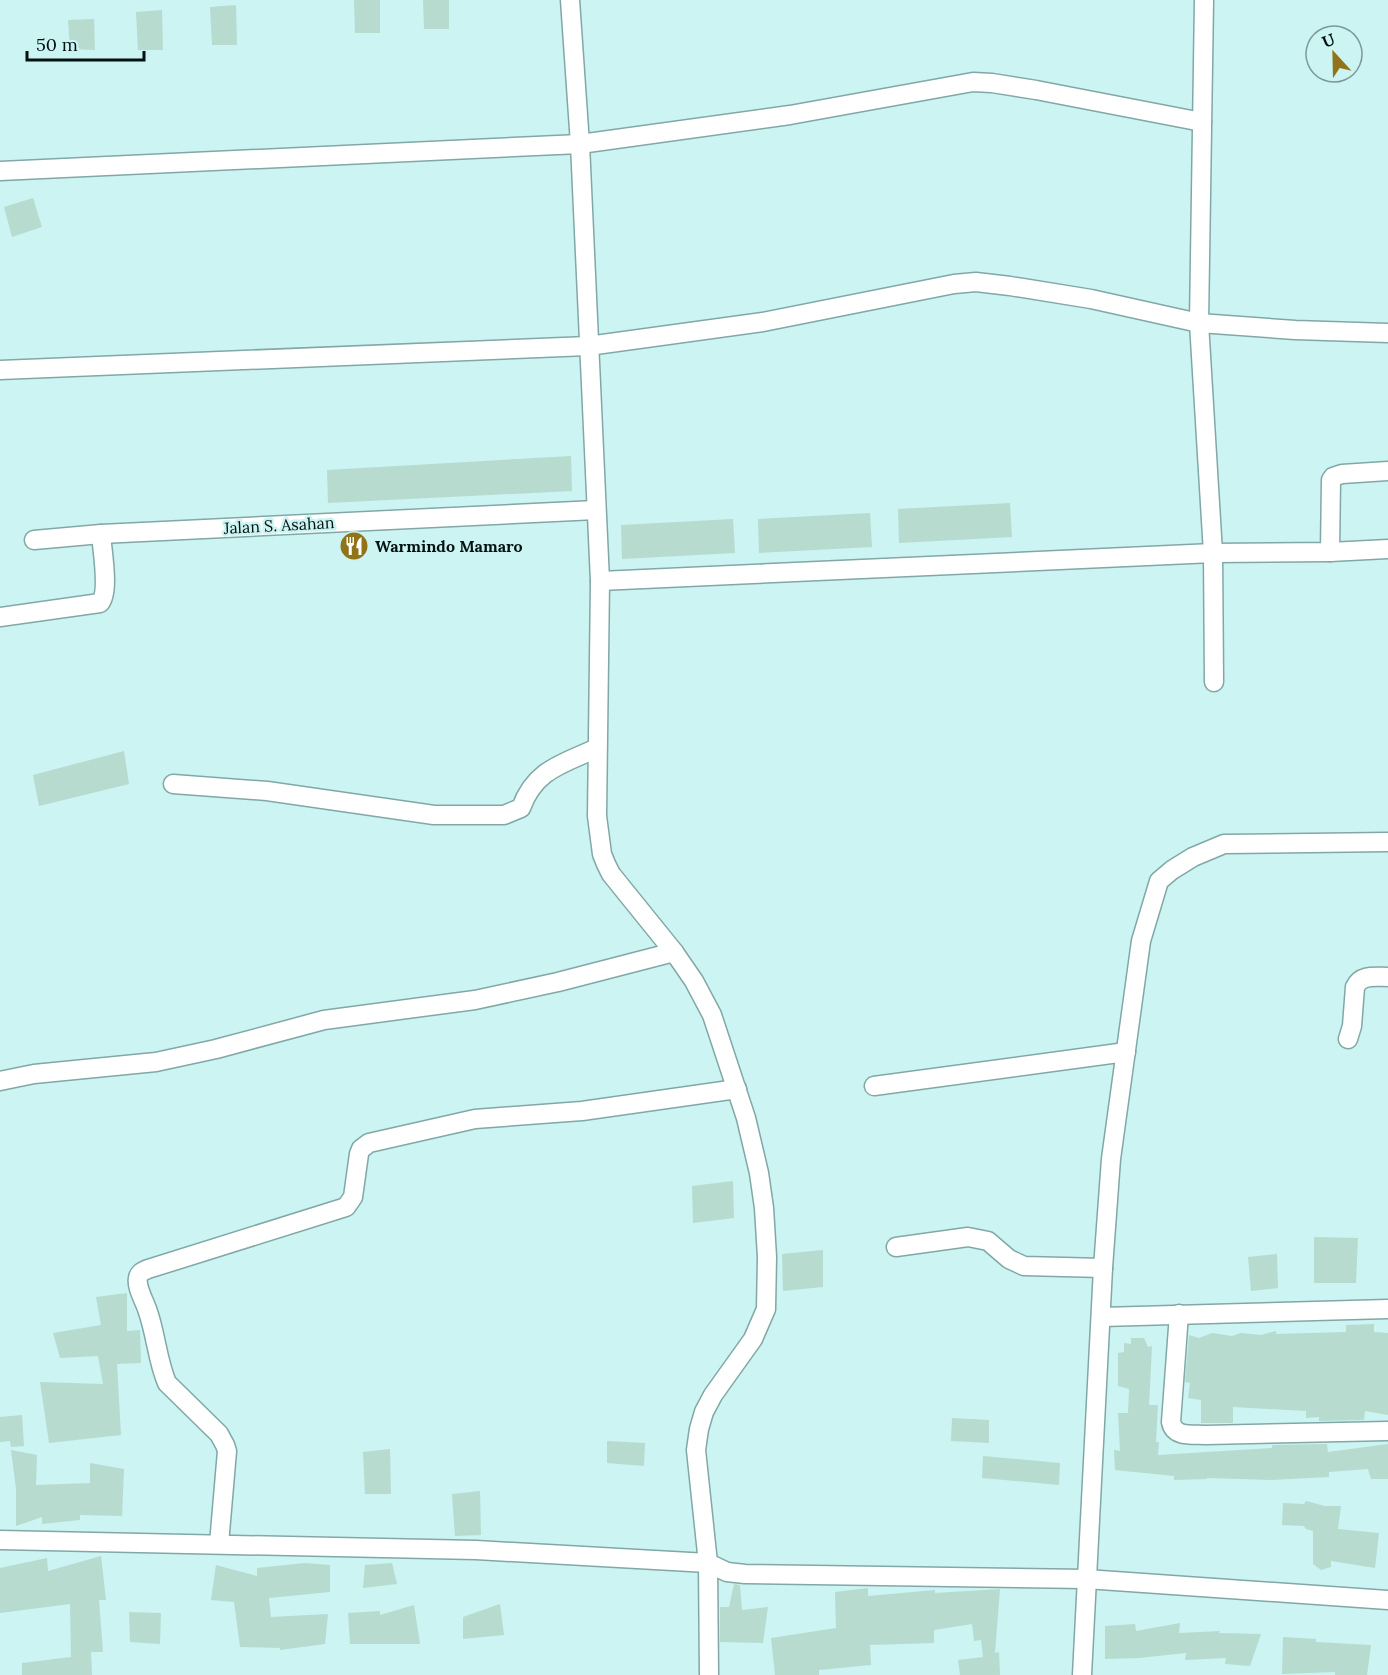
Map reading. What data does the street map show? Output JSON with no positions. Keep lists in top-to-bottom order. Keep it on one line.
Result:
{"streets":{"street":["Jalan S. Asahan"]},"places":{"restaurant":["Warmindo Mamaro"]},"scale_bar":"50 m","north":"top"}
